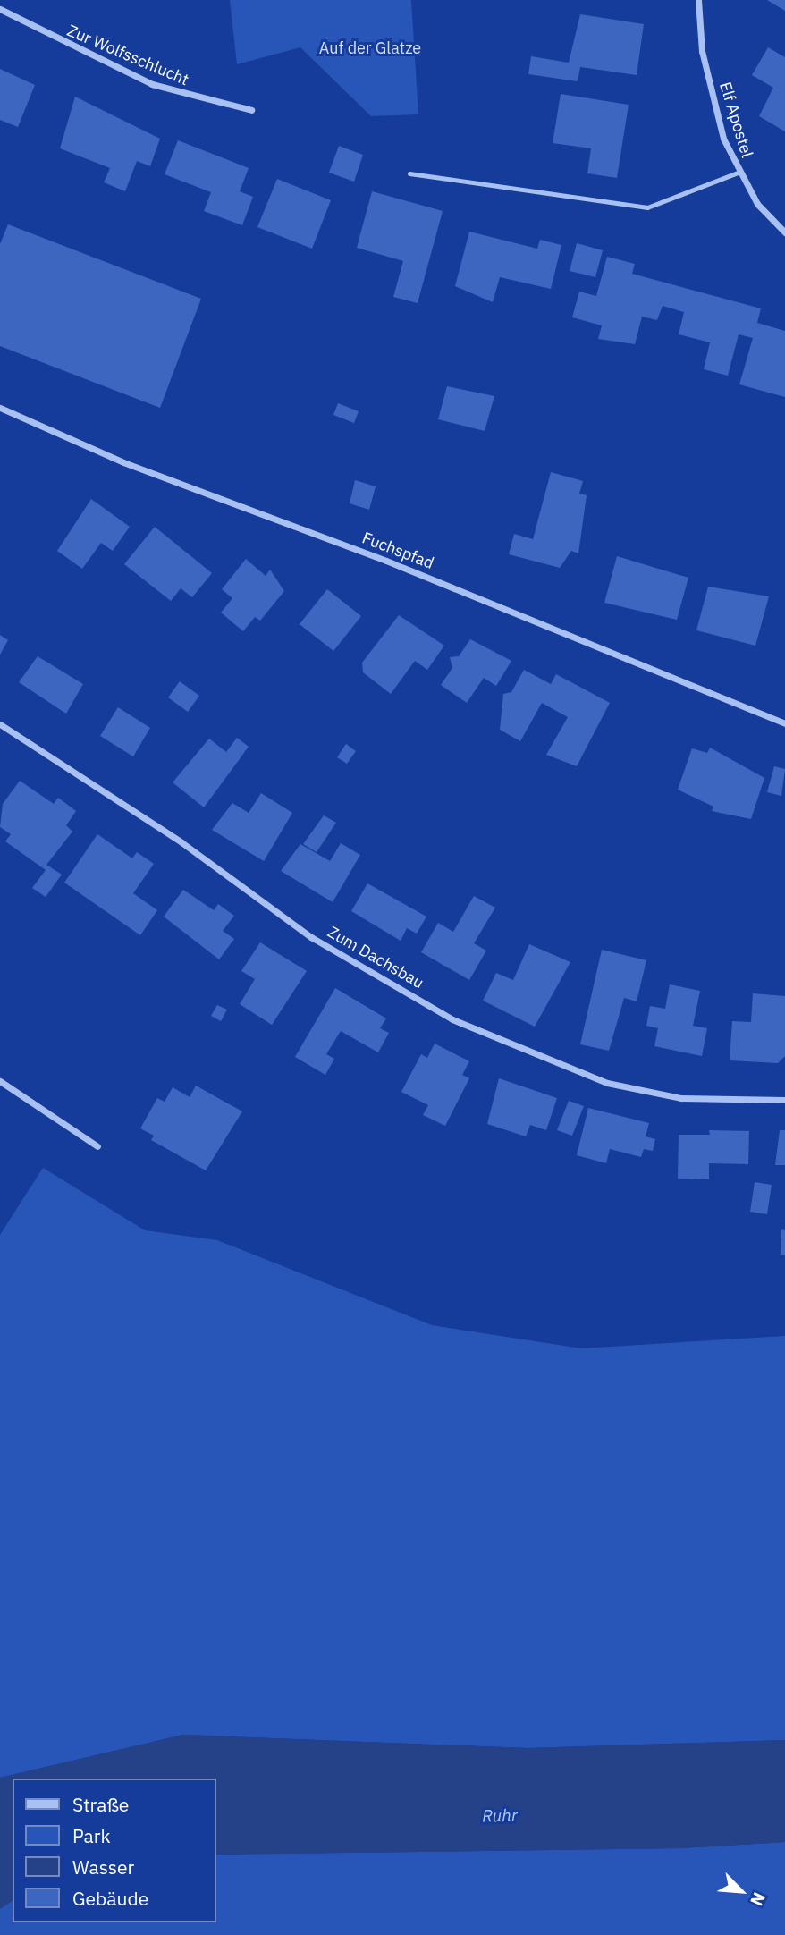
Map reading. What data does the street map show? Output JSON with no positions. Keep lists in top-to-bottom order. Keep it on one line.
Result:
{"streets":{"street":["Zur Wolfsschlucht","Elf Apostel","Fuchspfad","Zum Dachsbau"]},"water":["Ruhr"],"parks":["Auf der Glatze"],"legend":["Straße","Park","Wasser","Gebäude"],"north":"bottom right"}
